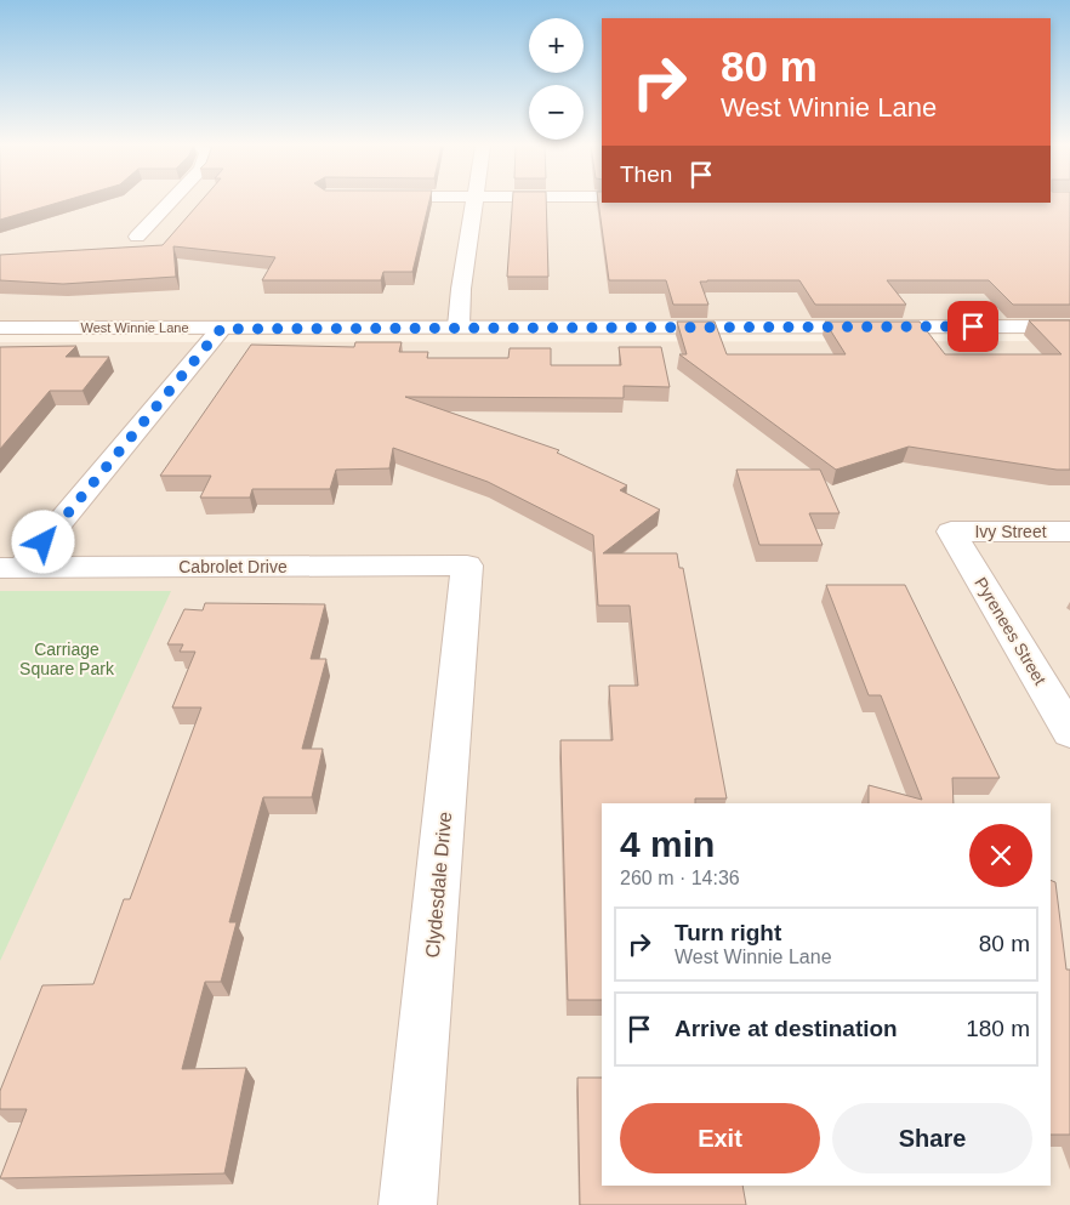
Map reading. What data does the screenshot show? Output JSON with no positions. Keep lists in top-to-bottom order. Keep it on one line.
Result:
{"streets":{"street":["West Winnie Lane","Ivy Street","Cabrolet Drive","Pyrenees Street","Clydesdale Drive"]},"crossings":[["Ivy Street","Pyrenees Street"],["Cabrolet Drive","Clydesdale Drive"]],"parks":["Carriage Square Park"],"page":{"map_buttons":["+","−"],"turn":["80 m","West Winnie Lane"],"then":"Then","heading":["4 min","260 m · 14:36"],"list":[{"name":"Turn right","note":"West Winnie Lane","value":"80 m"},{"name":"Arrive at destination","value":"180 m"}],"buttons":["Exit","Share"]}}
